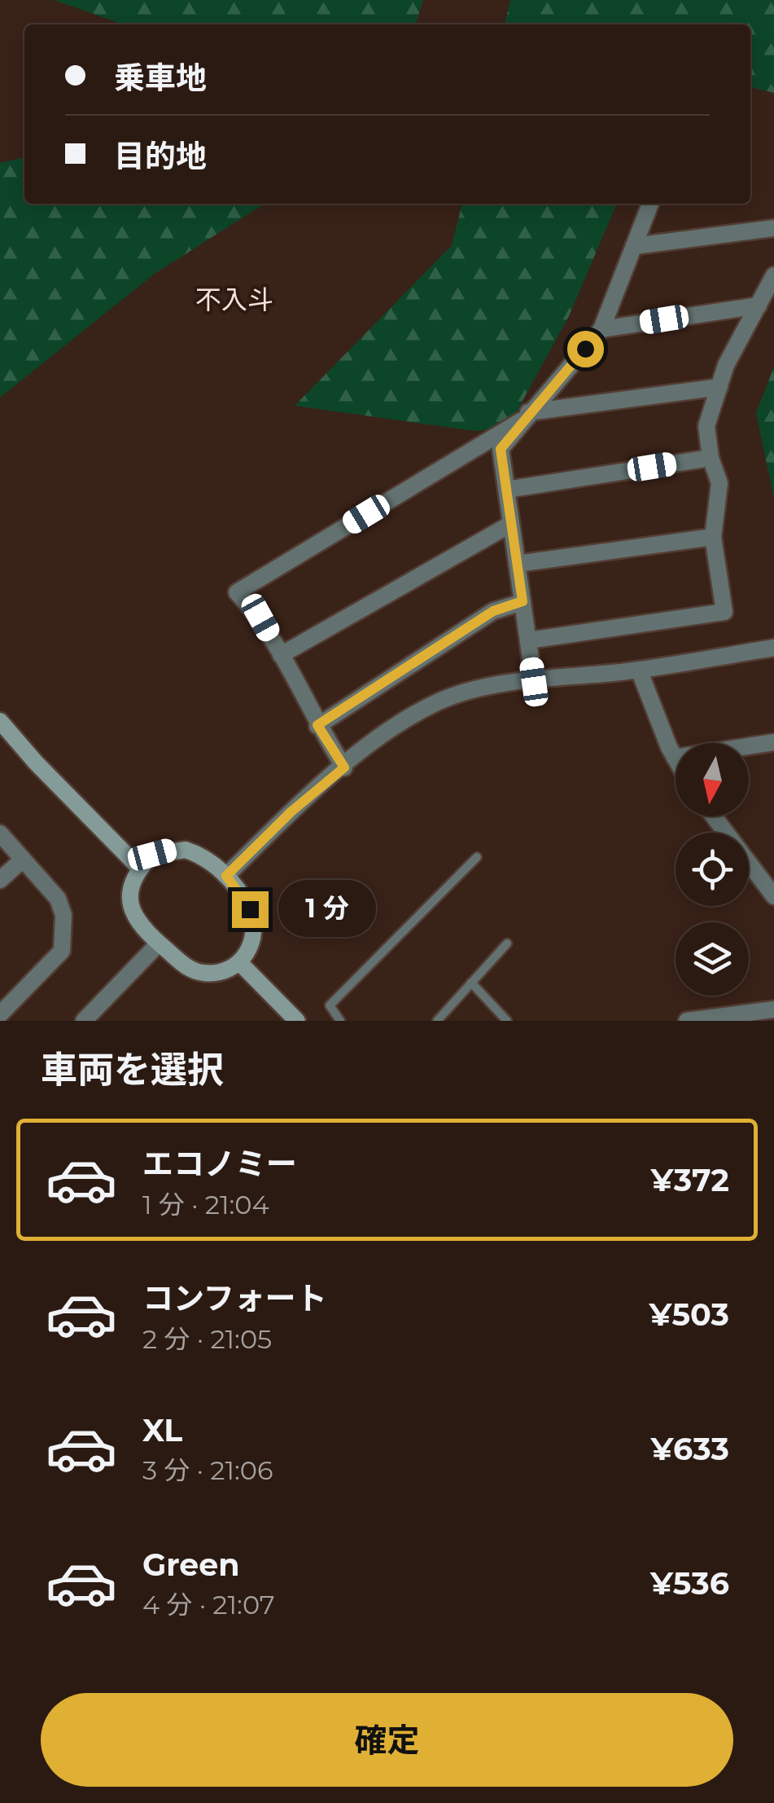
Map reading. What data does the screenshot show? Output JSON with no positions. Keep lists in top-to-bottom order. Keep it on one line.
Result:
{"districts":["不入斗"],"north":"bottom","page":{"banner":["乗車地","目的地"],"bubble":"1 分","heading":"車両を選択","list":[{"name":"エコノミー","note":"1 分 · 21:04","value":"¥372"},{"name":"コンフォート","note":"2 分 · 21:05","value":"¥503"},{"name":"XL","note":"3 分 · 21:06","value":"¥633"},{"name":"Green","note":"4 分 · 21:07","value":"¥536"}],"buttons":"確定"}}
